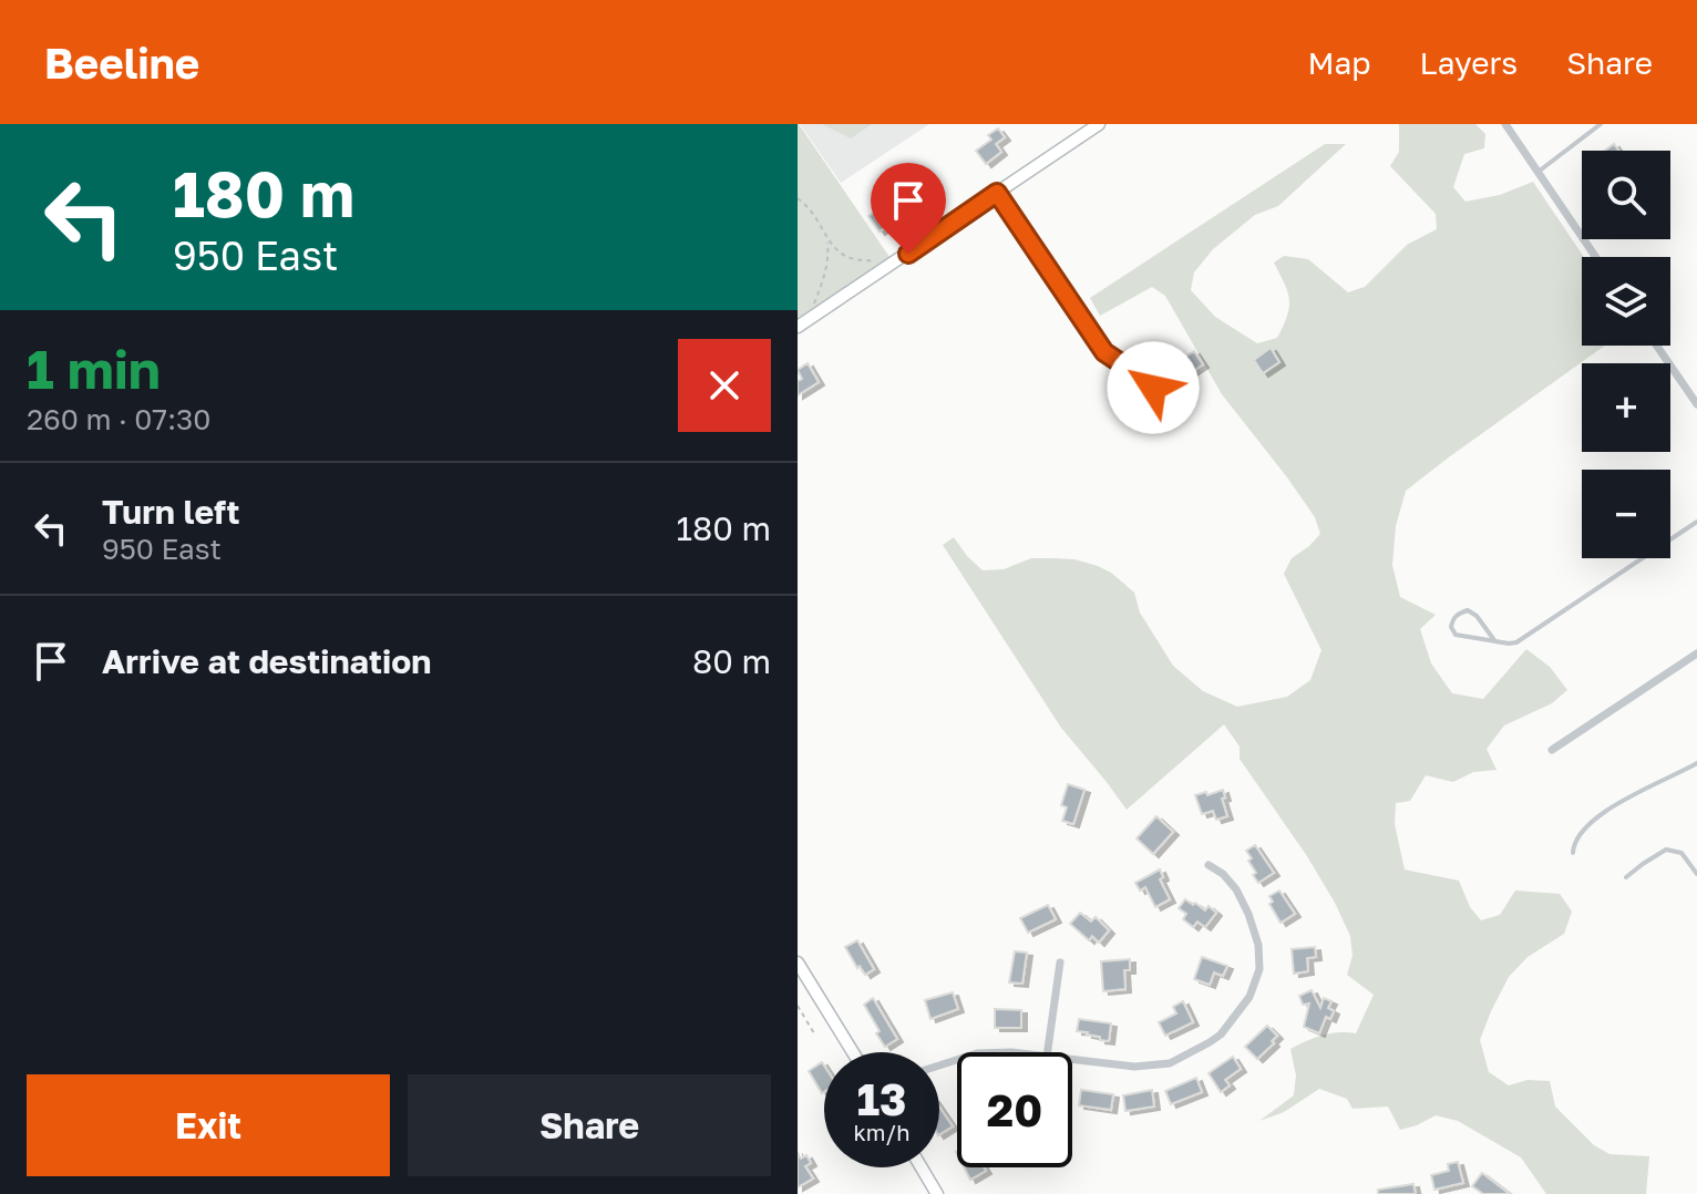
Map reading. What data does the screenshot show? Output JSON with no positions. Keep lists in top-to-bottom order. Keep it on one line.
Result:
{"page":{"header":"Beeline","nav":["Map","Layers","Share"],"turn":["180 m","950 East"],"map_buttons":["+","−"],"heading":["1 min","260 m · 07:30"],"list":[{"name":"Turn left","note":"950 East","value":"180 m"},{"name":"Arrive at destination","value":"80 m"}],"speed":"13 km/h","limit":"20","buttons":["Exit","Share"]}}
